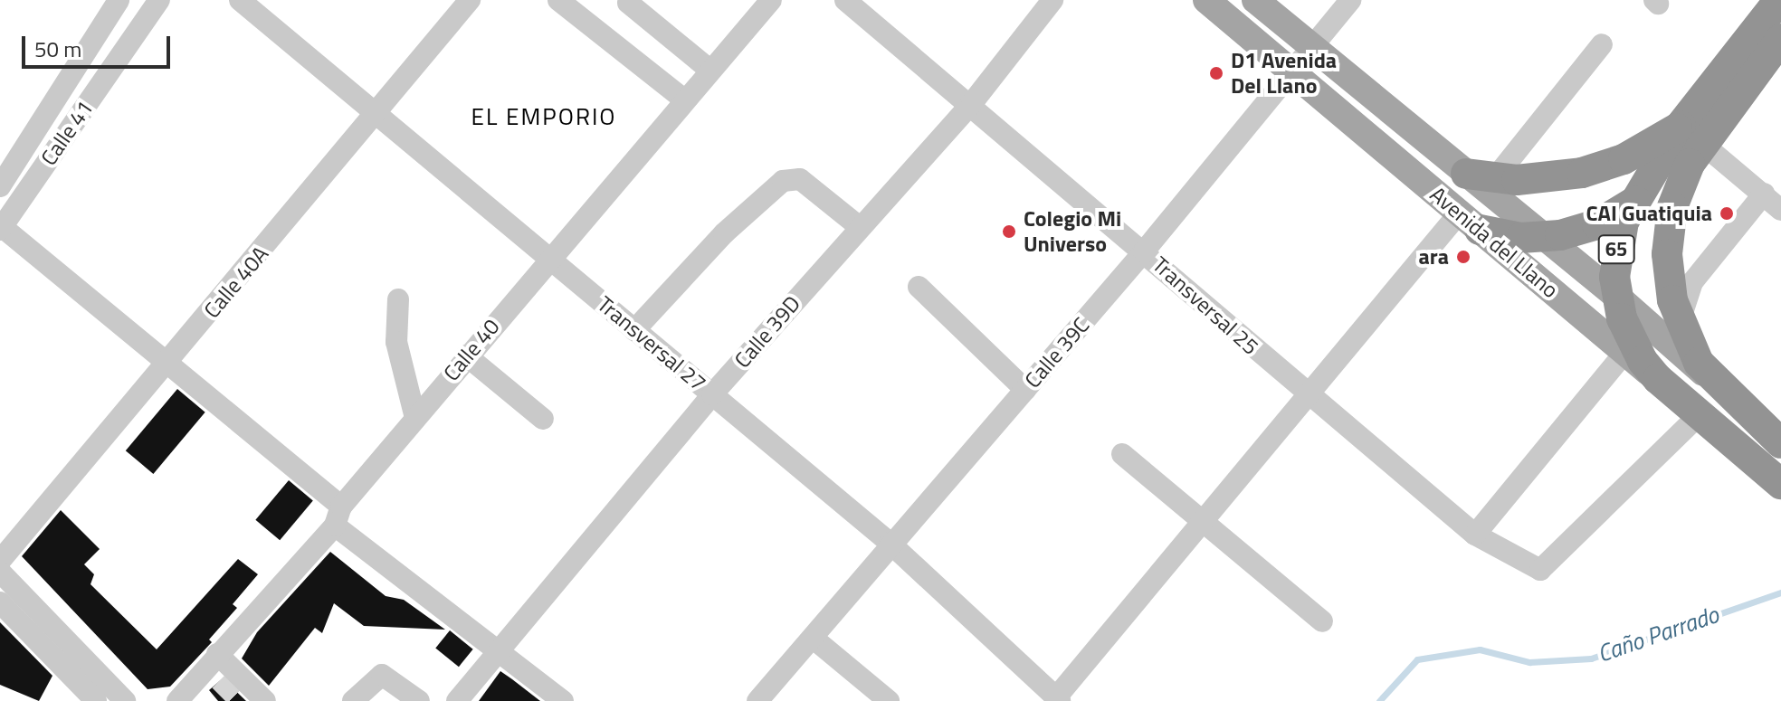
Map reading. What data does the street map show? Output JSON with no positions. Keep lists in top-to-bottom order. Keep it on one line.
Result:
{"streets":{"highway":["Avenida del Llano","65"],"street":["Calle 41","Calle 40A","Transversal 25","Calle 39D","Transversal 27","Calle 40","Calle 39C"]},"crossings":[["Avenida del Llano","65"],["Avenida del Llano","Transversal 25"],["Avenida del Llano","Calle 39C"],["Calle 40A","Transversal 27"],["Transversal 25","Calle 39D"],["Transversal 25","Calle 39C"],["Calle 39D","Transversal 27"],["Transversal 27","Calle 40"],["Transversal 27","Calle 39C"]],"districts":["EL EMPORIO"],"water":["Caño Parrado"],"places":["D1 Avenida Del Llano","CAI Guatiquia","Colegio Mi Universo","ara"],"scale_bar":"50 m"}
